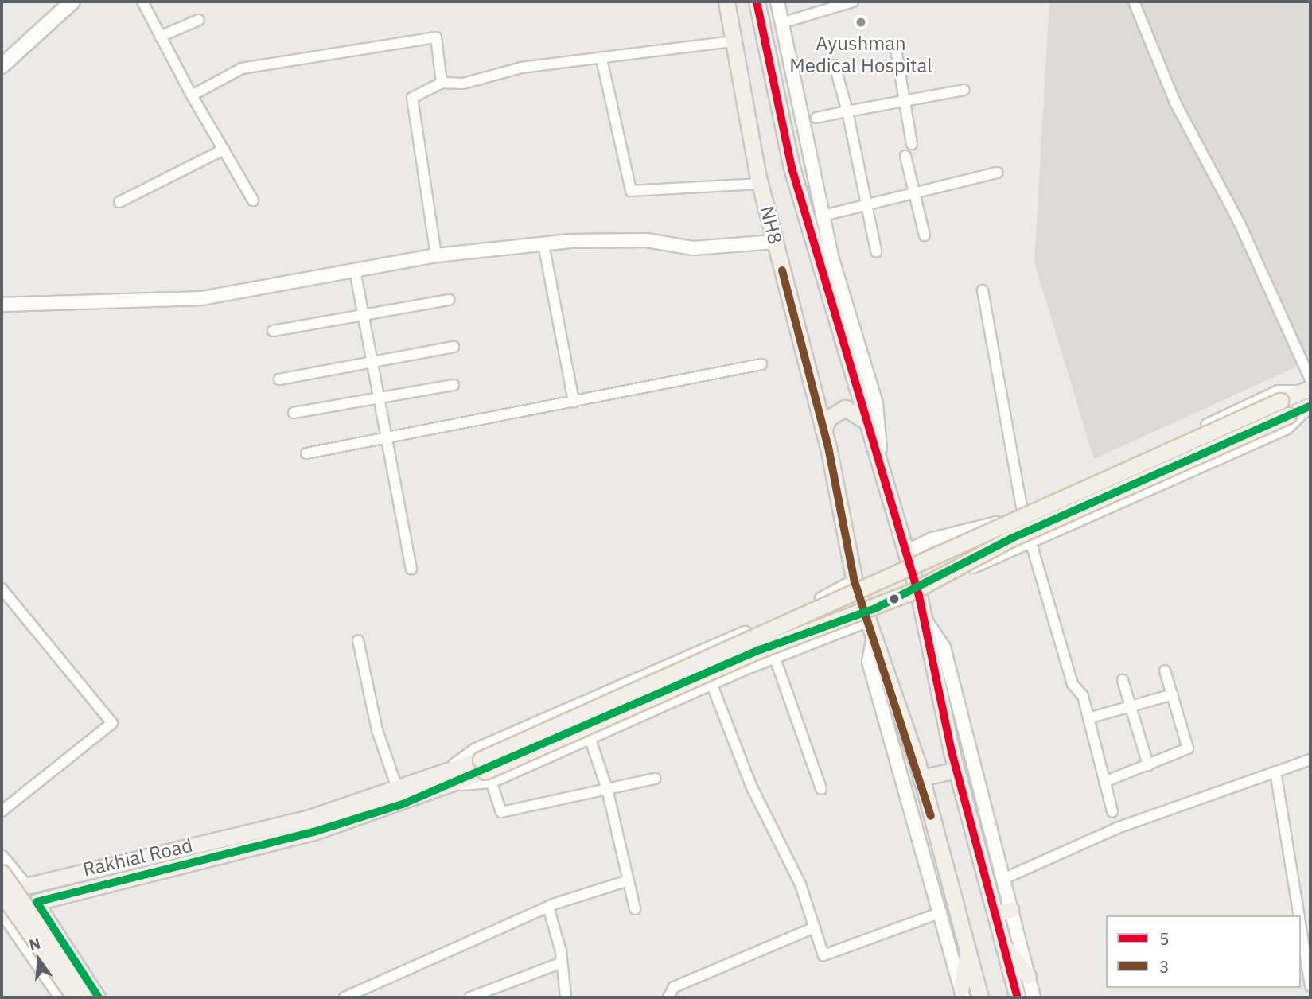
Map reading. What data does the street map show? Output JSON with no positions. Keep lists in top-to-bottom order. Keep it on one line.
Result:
{"streets":{"main road":["NH8","Rakhial Road"]},"places":["Ayushman Medical Hospital"],"lines":["transit line 5","transit line 3"],"legend":["5","3"],"north":"top"}
